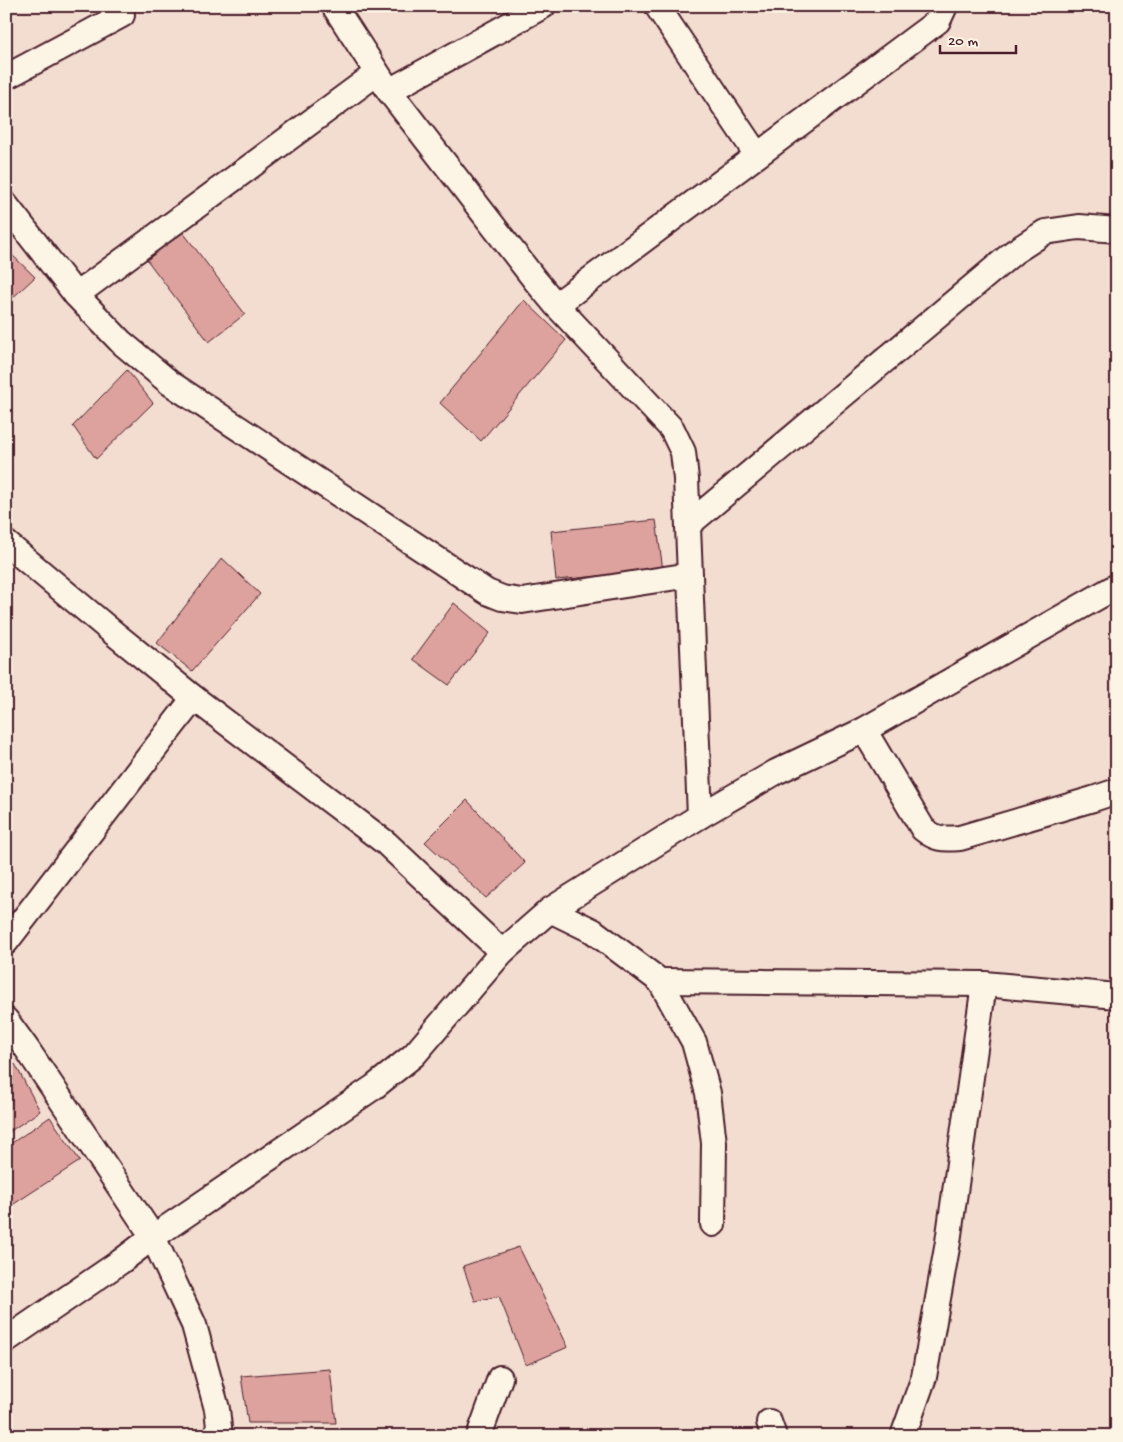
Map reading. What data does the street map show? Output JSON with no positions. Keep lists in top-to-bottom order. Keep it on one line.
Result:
{"scale_bar":"20 m"}
